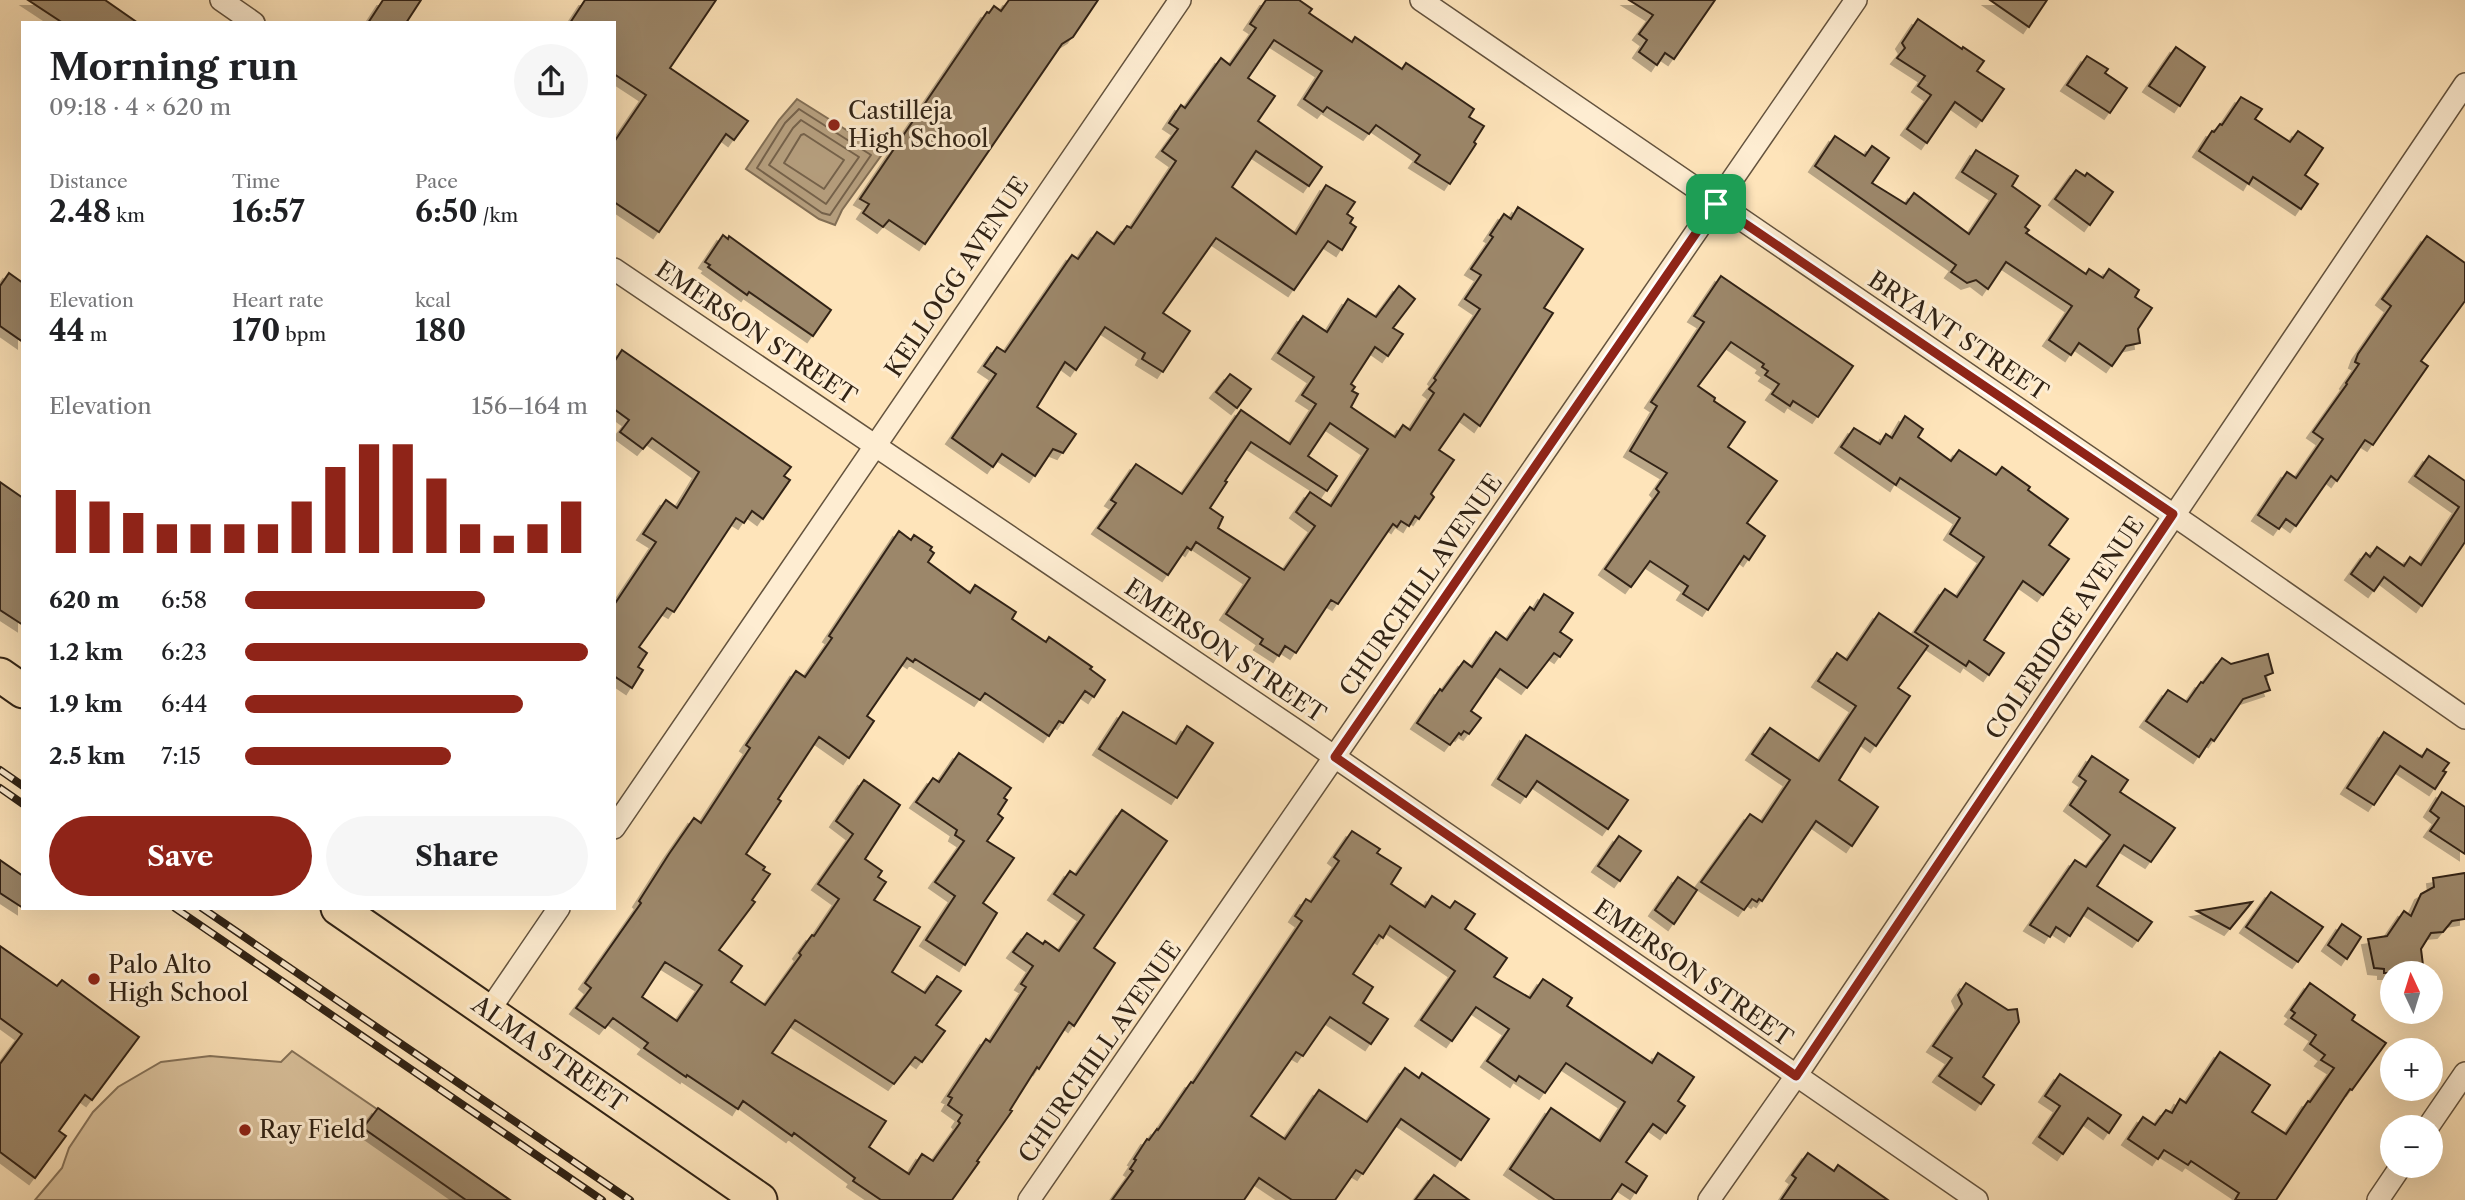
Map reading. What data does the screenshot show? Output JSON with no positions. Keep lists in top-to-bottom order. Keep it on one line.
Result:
{"streets":{"main road":["ALMA STREET"],"street":["KELLOGG AVENUE","EMERSON STREET","BRYANT STREET","CHURCHILL AVENUE","COLERIDGE AVENUE"]},"crossings":[["KELLOGG AVENUE","EMERSON STREET"],["EMERSON STREET","CHURCHILL AVENUE"],["EMERSON STREET","COLERIDGE AVENUE"],["BRYANT STREET","CHURCHILL AVENUE"],["BRYANT STREET","COLERIDGE AVENUE"]],"places":["Castilleja High School","Palo Alto High School","Ray Field"],"north":"top","page":{"heading":["Morning run","09:18 · 4 × 620 m"],"stats":[["Distance","2.48 km"],["Time","16:57"],["Pace","6:50 /km"],["Elevation","44 m"],["Heart rate","170 bpm"],["kcal","180"]],"chart":["Elevation","156–164 m"],"list":[{"name":"620 m","note":"6:58"},{"name":"1.2 km","note":"6:23"},{"name":"1.9 km","note":"6:44"},{"name":"2.5 km","note":"7:15"}],"buttons":["Save","Share"],"map_buttons":["+","−"]}}
